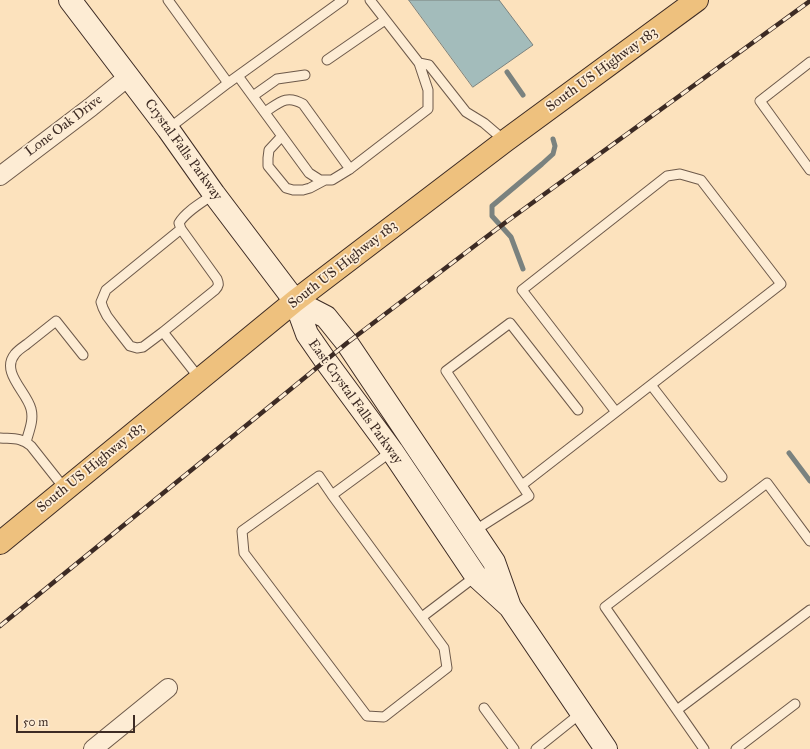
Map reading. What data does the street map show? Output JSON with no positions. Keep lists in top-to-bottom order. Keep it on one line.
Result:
{"streets":{"main road":["South US Highway 183","Crystal Falls Parkway","East Crystal Falls Parkway"],"street":["Lone Oak Drive"]},"crossings":[["South US Highway 183","Crystal Falls Parkway"],["South US Highway 183","East Crystal Falls Parkway"],["Lone Oak Drive","Crystal Falls Parkway"],["Crystal Falls Parkway","East Crystal Falls Parkway"]],"scale_bar":"50 m"}
